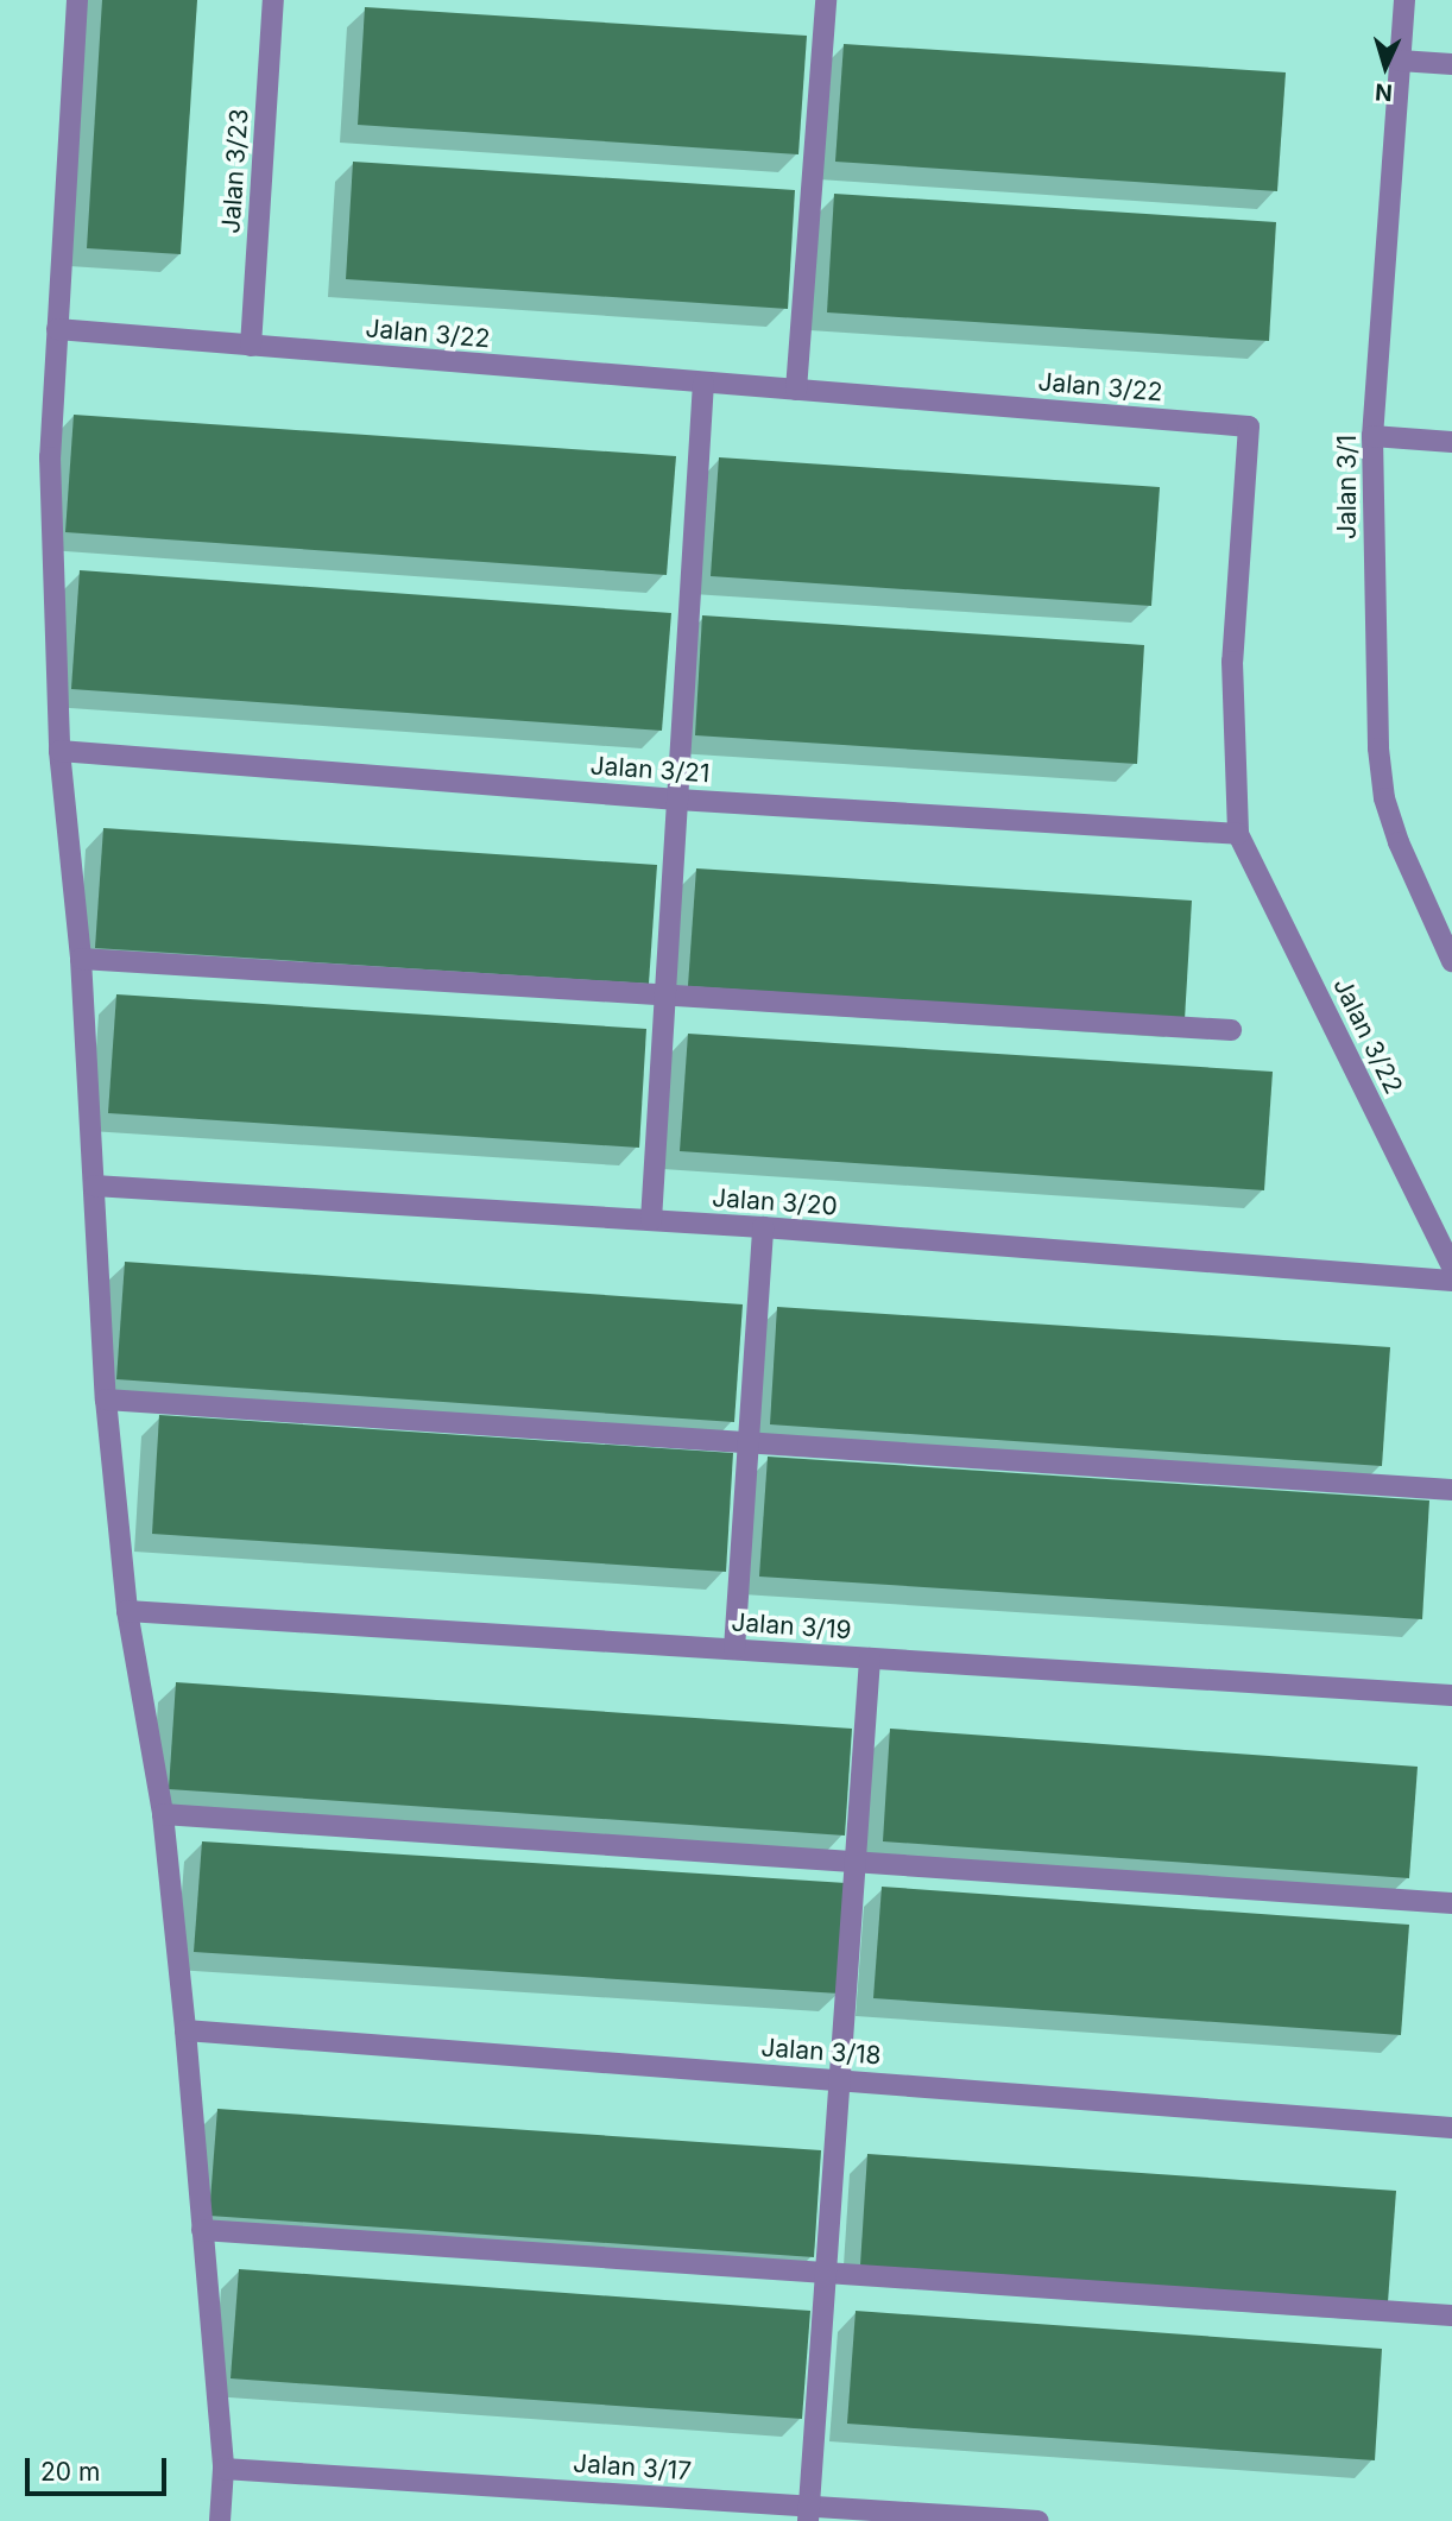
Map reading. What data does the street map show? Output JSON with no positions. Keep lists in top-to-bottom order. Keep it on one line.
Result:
{"streets":{"street":["Jalan 3/23","Jalan 3/22","Jalan 3/1","Jalan 3/21","Jalan 3/20","Jalan 3/19","Jalan 3/18","Jalan 3/17"]},"crossings":[["Jalan 3/23","Jalan 3/22"],["Jalan 3/22","Jalan 3/21"]],"scale_bar":"20 m","north":"bottom"}
